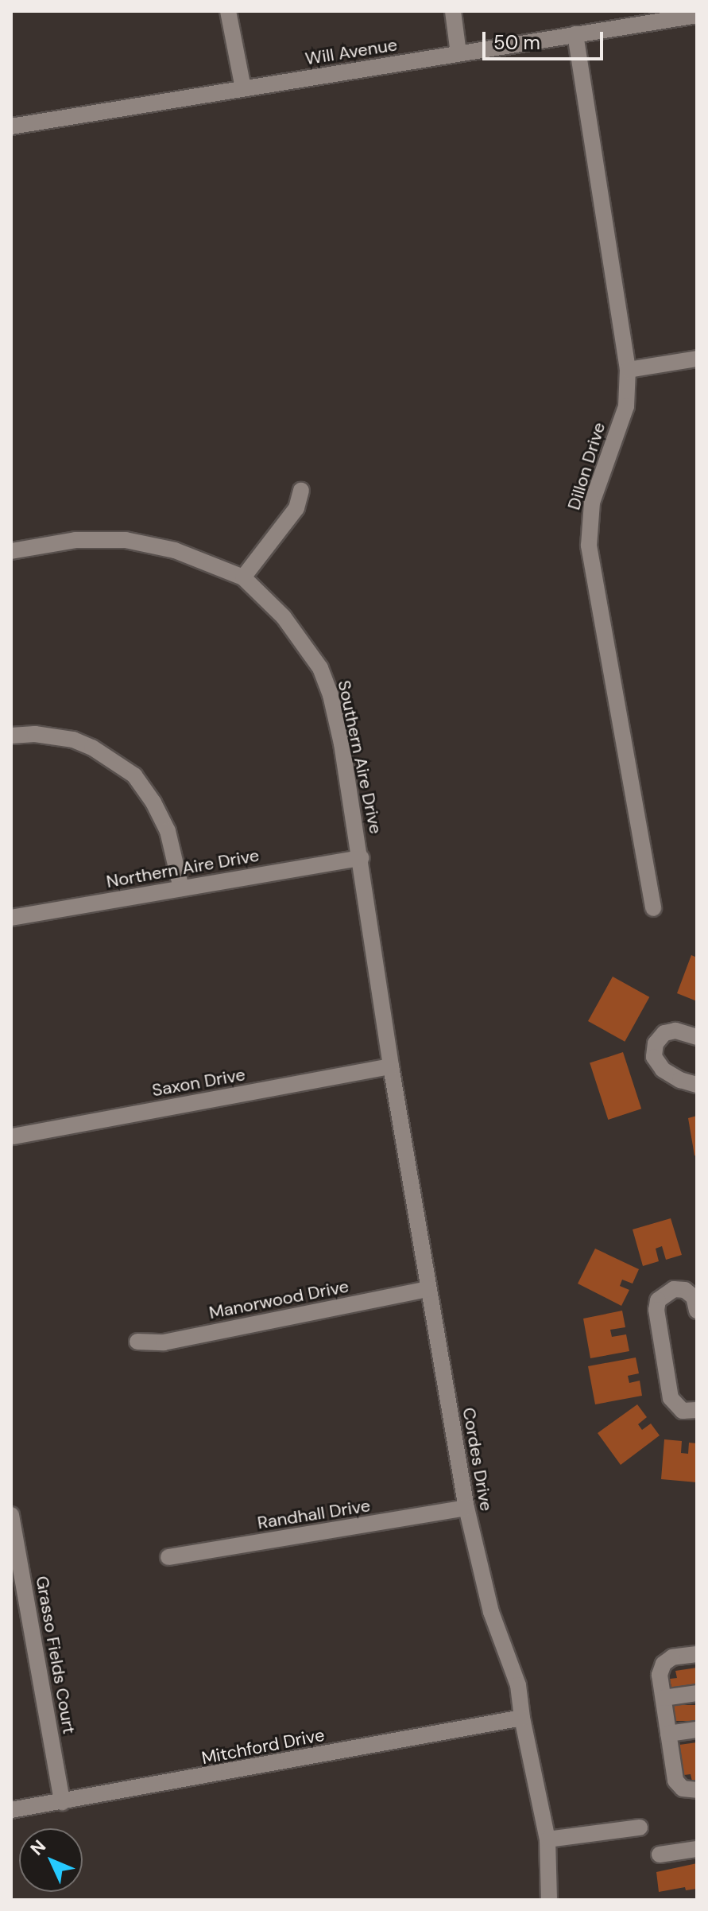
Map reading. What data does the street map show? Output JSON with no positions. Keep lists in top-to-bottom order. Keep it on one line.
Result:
{"streets":{"street":["Will Avenue","Dillon Drive","Southern Aire Drive","Northern Aire Drive","Saxon Drive","Manorwood Drive","Cordes Drive","Randhall Drive","Grasso Fields Court","Mitchford Drive"]},"crossings":[["Will Avenue","Dillon Drive"],["Southern Aire Drive","Northern Aire Drive"],["Southern Aire Drive","Cordes Drive"],["Saxon Drive","Cordes Drive"],["Manorwood Drive","Cordes Drive"],["Cordes Drive","Randhall Drive"],["Cordes Drive","Mitchford Drive"],["Grasso Fields Court","Mitchford Drive"]],"scale_bar":"50 m","north":"top left"}
